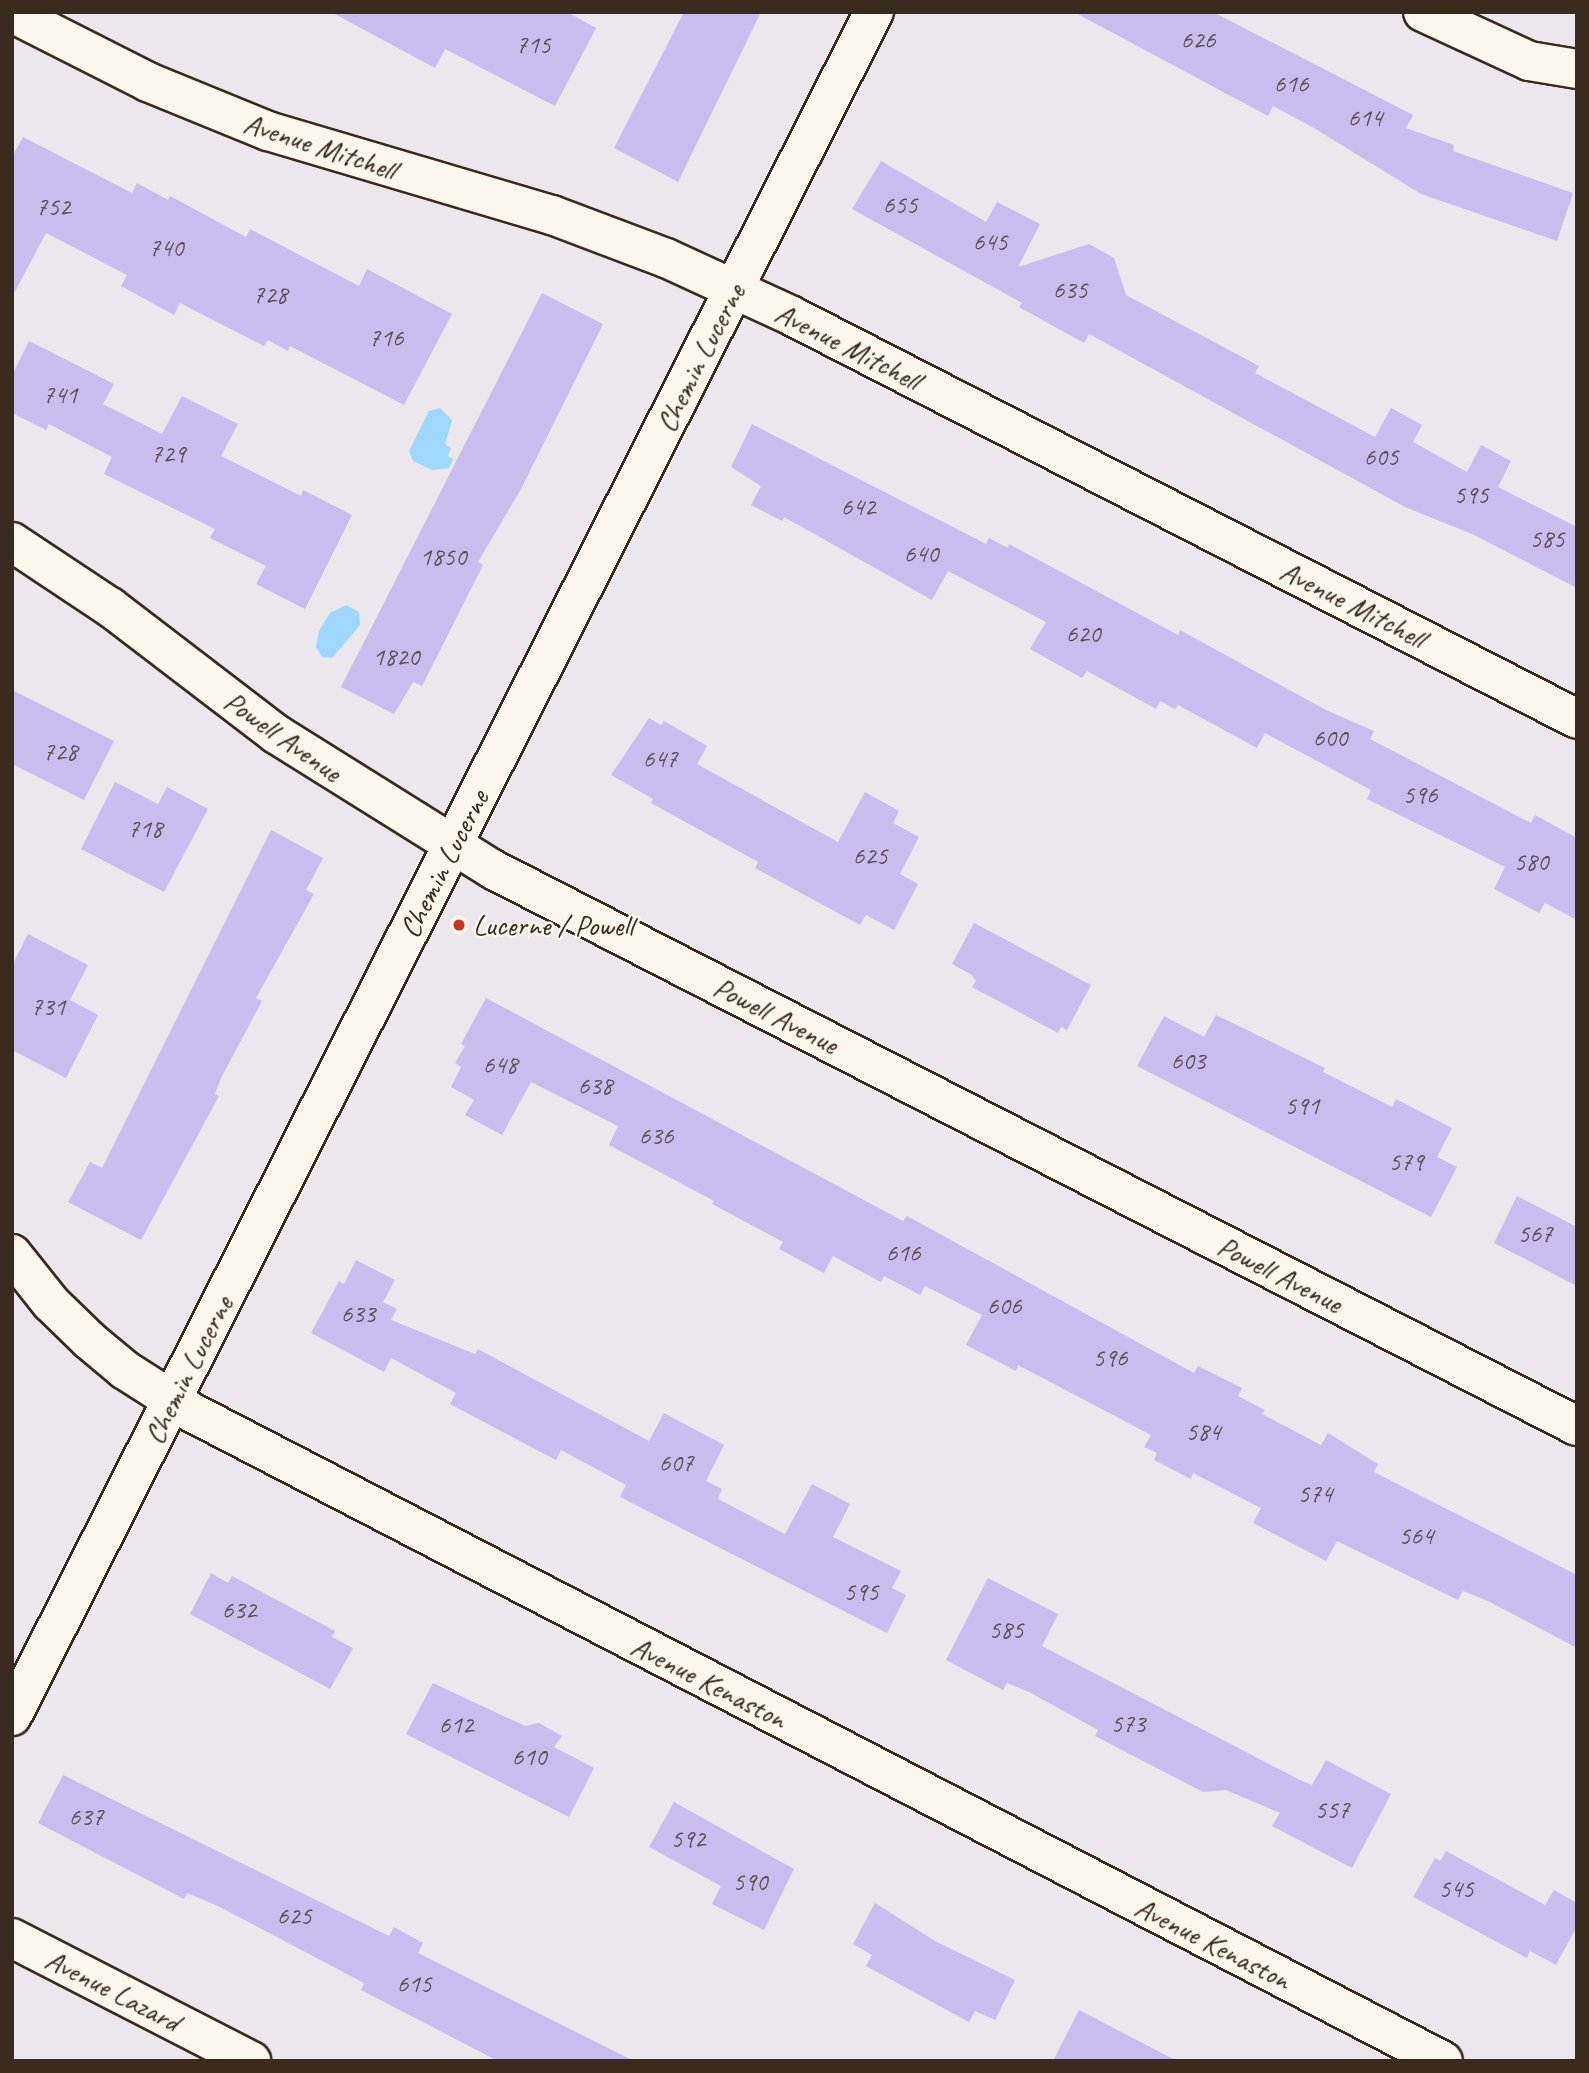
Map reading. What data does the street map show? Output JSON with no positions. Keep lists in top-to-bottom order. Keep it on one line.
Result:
{"streets":{"street":["Avenue Mitchell","Chemin Lucerne","Powell Avenue","Avenue Kenaston","Avenue Lazard"]},"crossings":[["Avenue Mitchell","Chemin Lucerne"],["Chemin Lucerne","Powell Avenue"],["Chemin Lucerne","Avenue Kenaston"]],"places":["Lucerne / Powell"],"house_numbers":["626","715","616","614","655","752","645","740","635","728","716","741","729","605","595","642","585","640","1850","620","1820","600","728","647","596","718","625","580","731","603","648","638","591","636","579","567","616","606","633","596","584","607","574","564","595","632","585","573","612","610","557","637","592","590","545","625","615"]}
